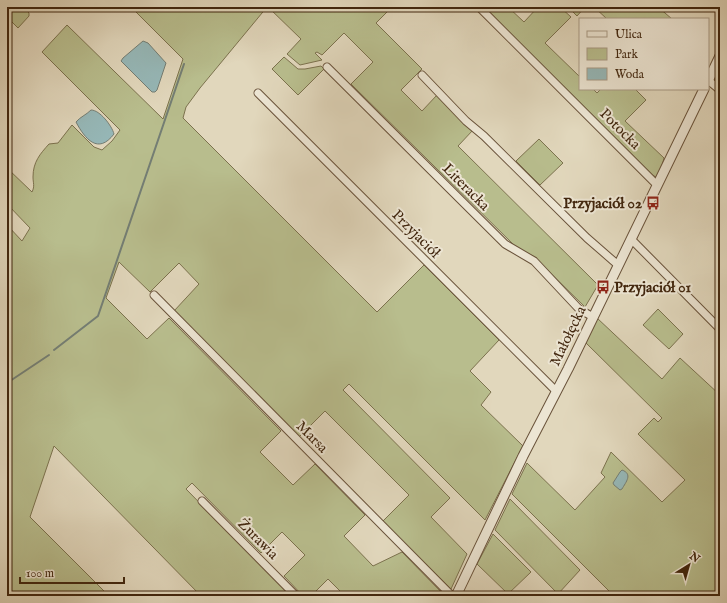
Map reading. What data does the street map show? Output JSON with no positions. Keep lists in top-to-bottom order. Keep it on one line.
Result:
{"streets":{"street":["Potocka","Literacka","Przyjaciół","Małołęcka","Marsa","Żurawia"]},"crossings":[["Potocka","Małołęcka"],["Literacka","Małołęcka"],["Przyjaciół","Małołęcka"]],"places":{"bus stop":["Przyjaciół 02","Przyjaciół 01"]},"legend":["Ulica","Park","Woda"],"scale_bar":"100 m","north":"top right"}
